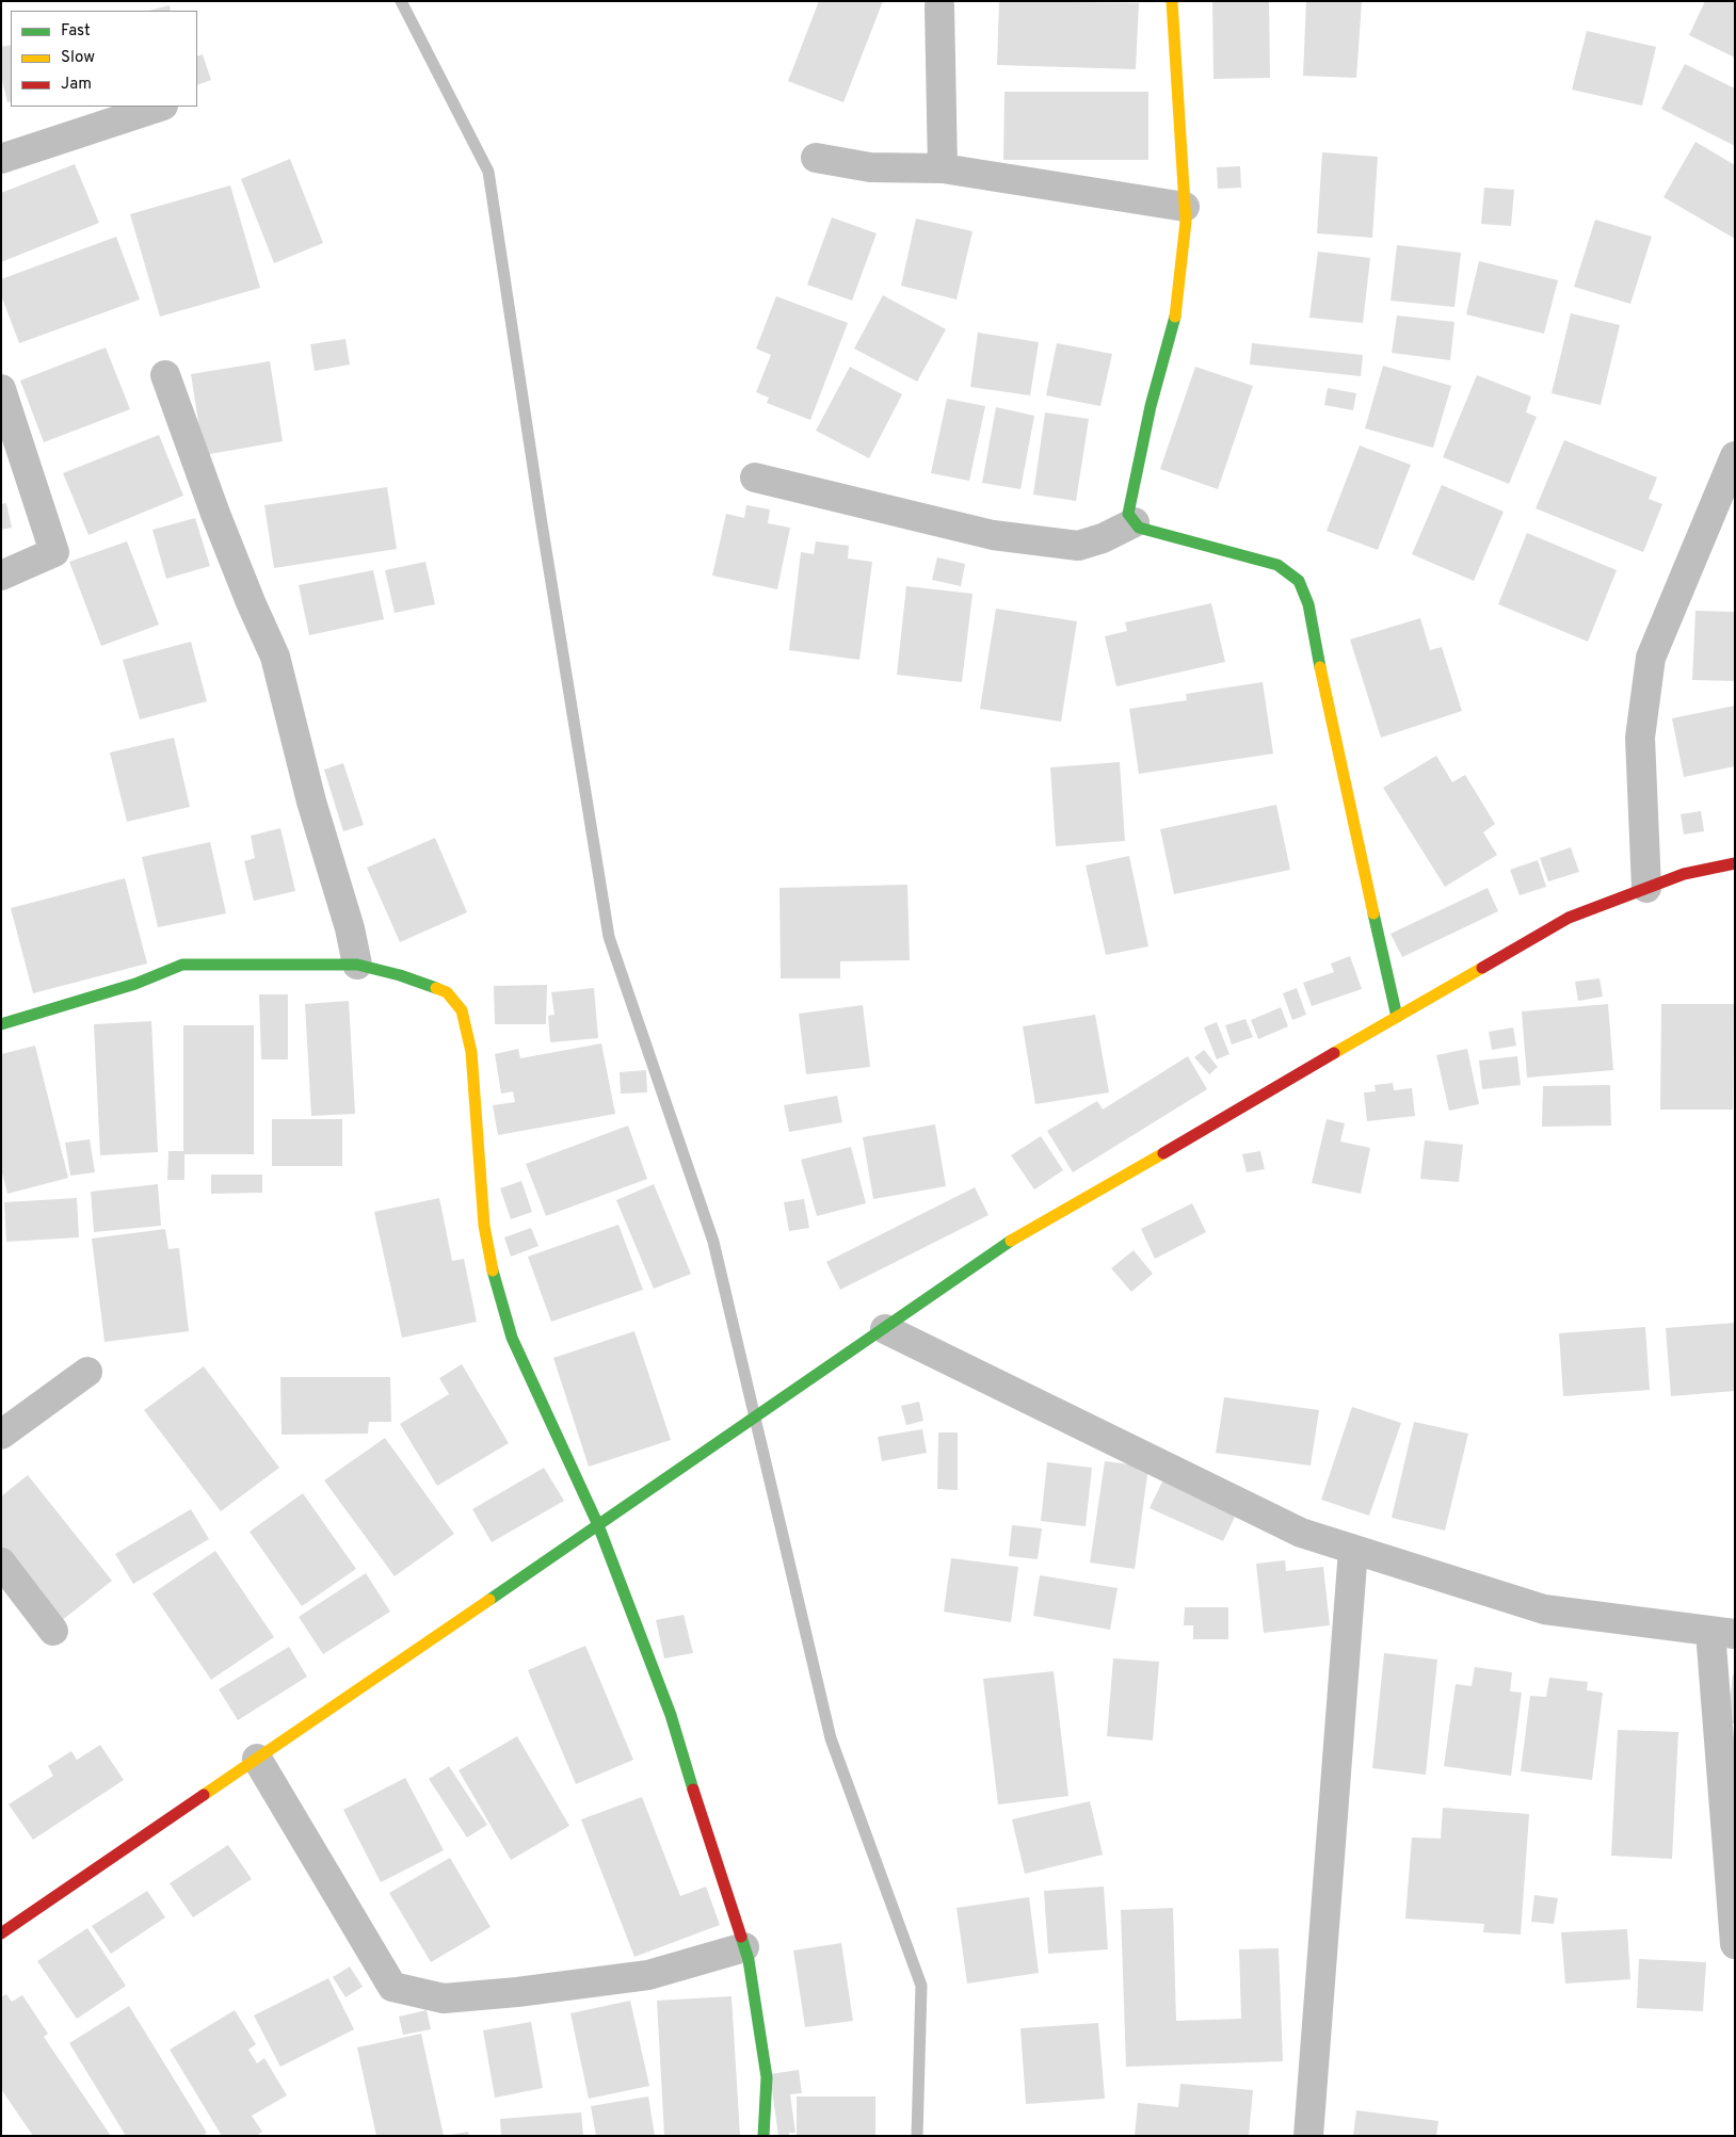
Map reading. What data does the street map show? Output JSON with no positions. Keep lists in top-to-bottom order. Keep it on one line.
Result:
{"legend":["Fast","Slow","Jam"]}
